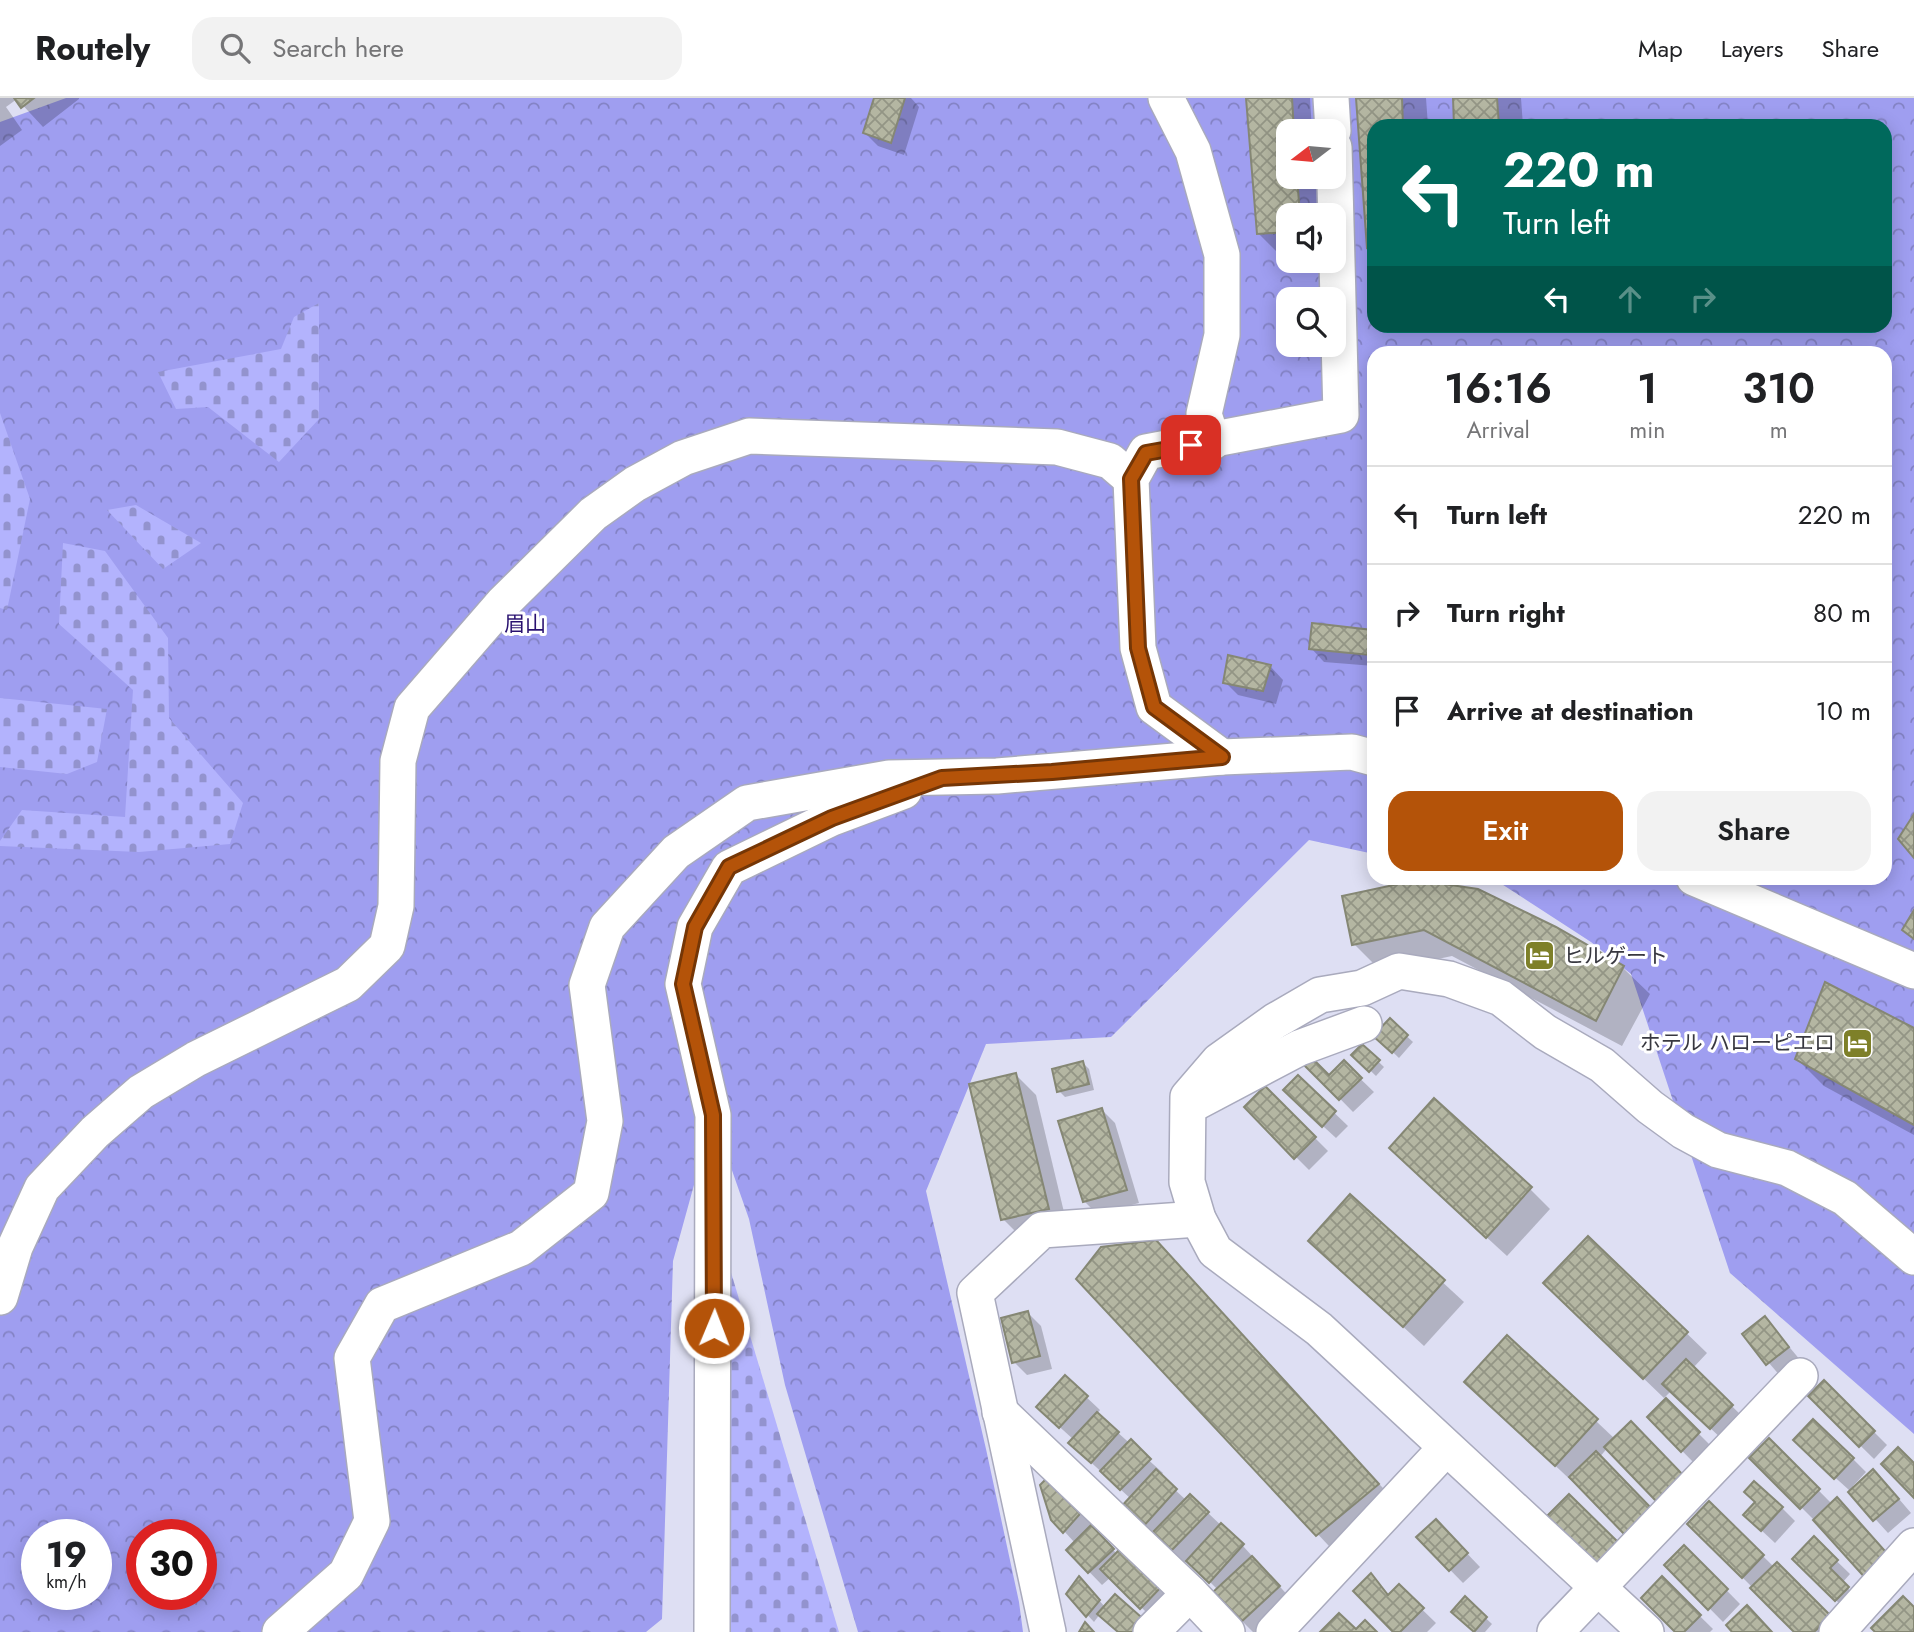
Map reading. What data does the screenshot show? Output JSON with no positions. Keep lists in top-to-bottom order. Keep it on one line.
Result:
{"parks":["眉山"],"places":{"hotel":["ヒルゲート","ホテル ハローピエロ"]},"north":"left","page":{"header":"Routely","search":"Search here","nav":["Map","Layers","Share"],"turn":["220 m","Turn left"],"eta":["16:16","Arrival","1","min","310","m"],"list":[{"name":"Turn left","value":"220 m"},{"name":"Turn right","value":"80 m"},{"name":"Arrive at destination","value":"10 m"}],"buttons":["Exit","Share"],"speed":"19 km/h","limit":"30"}}
